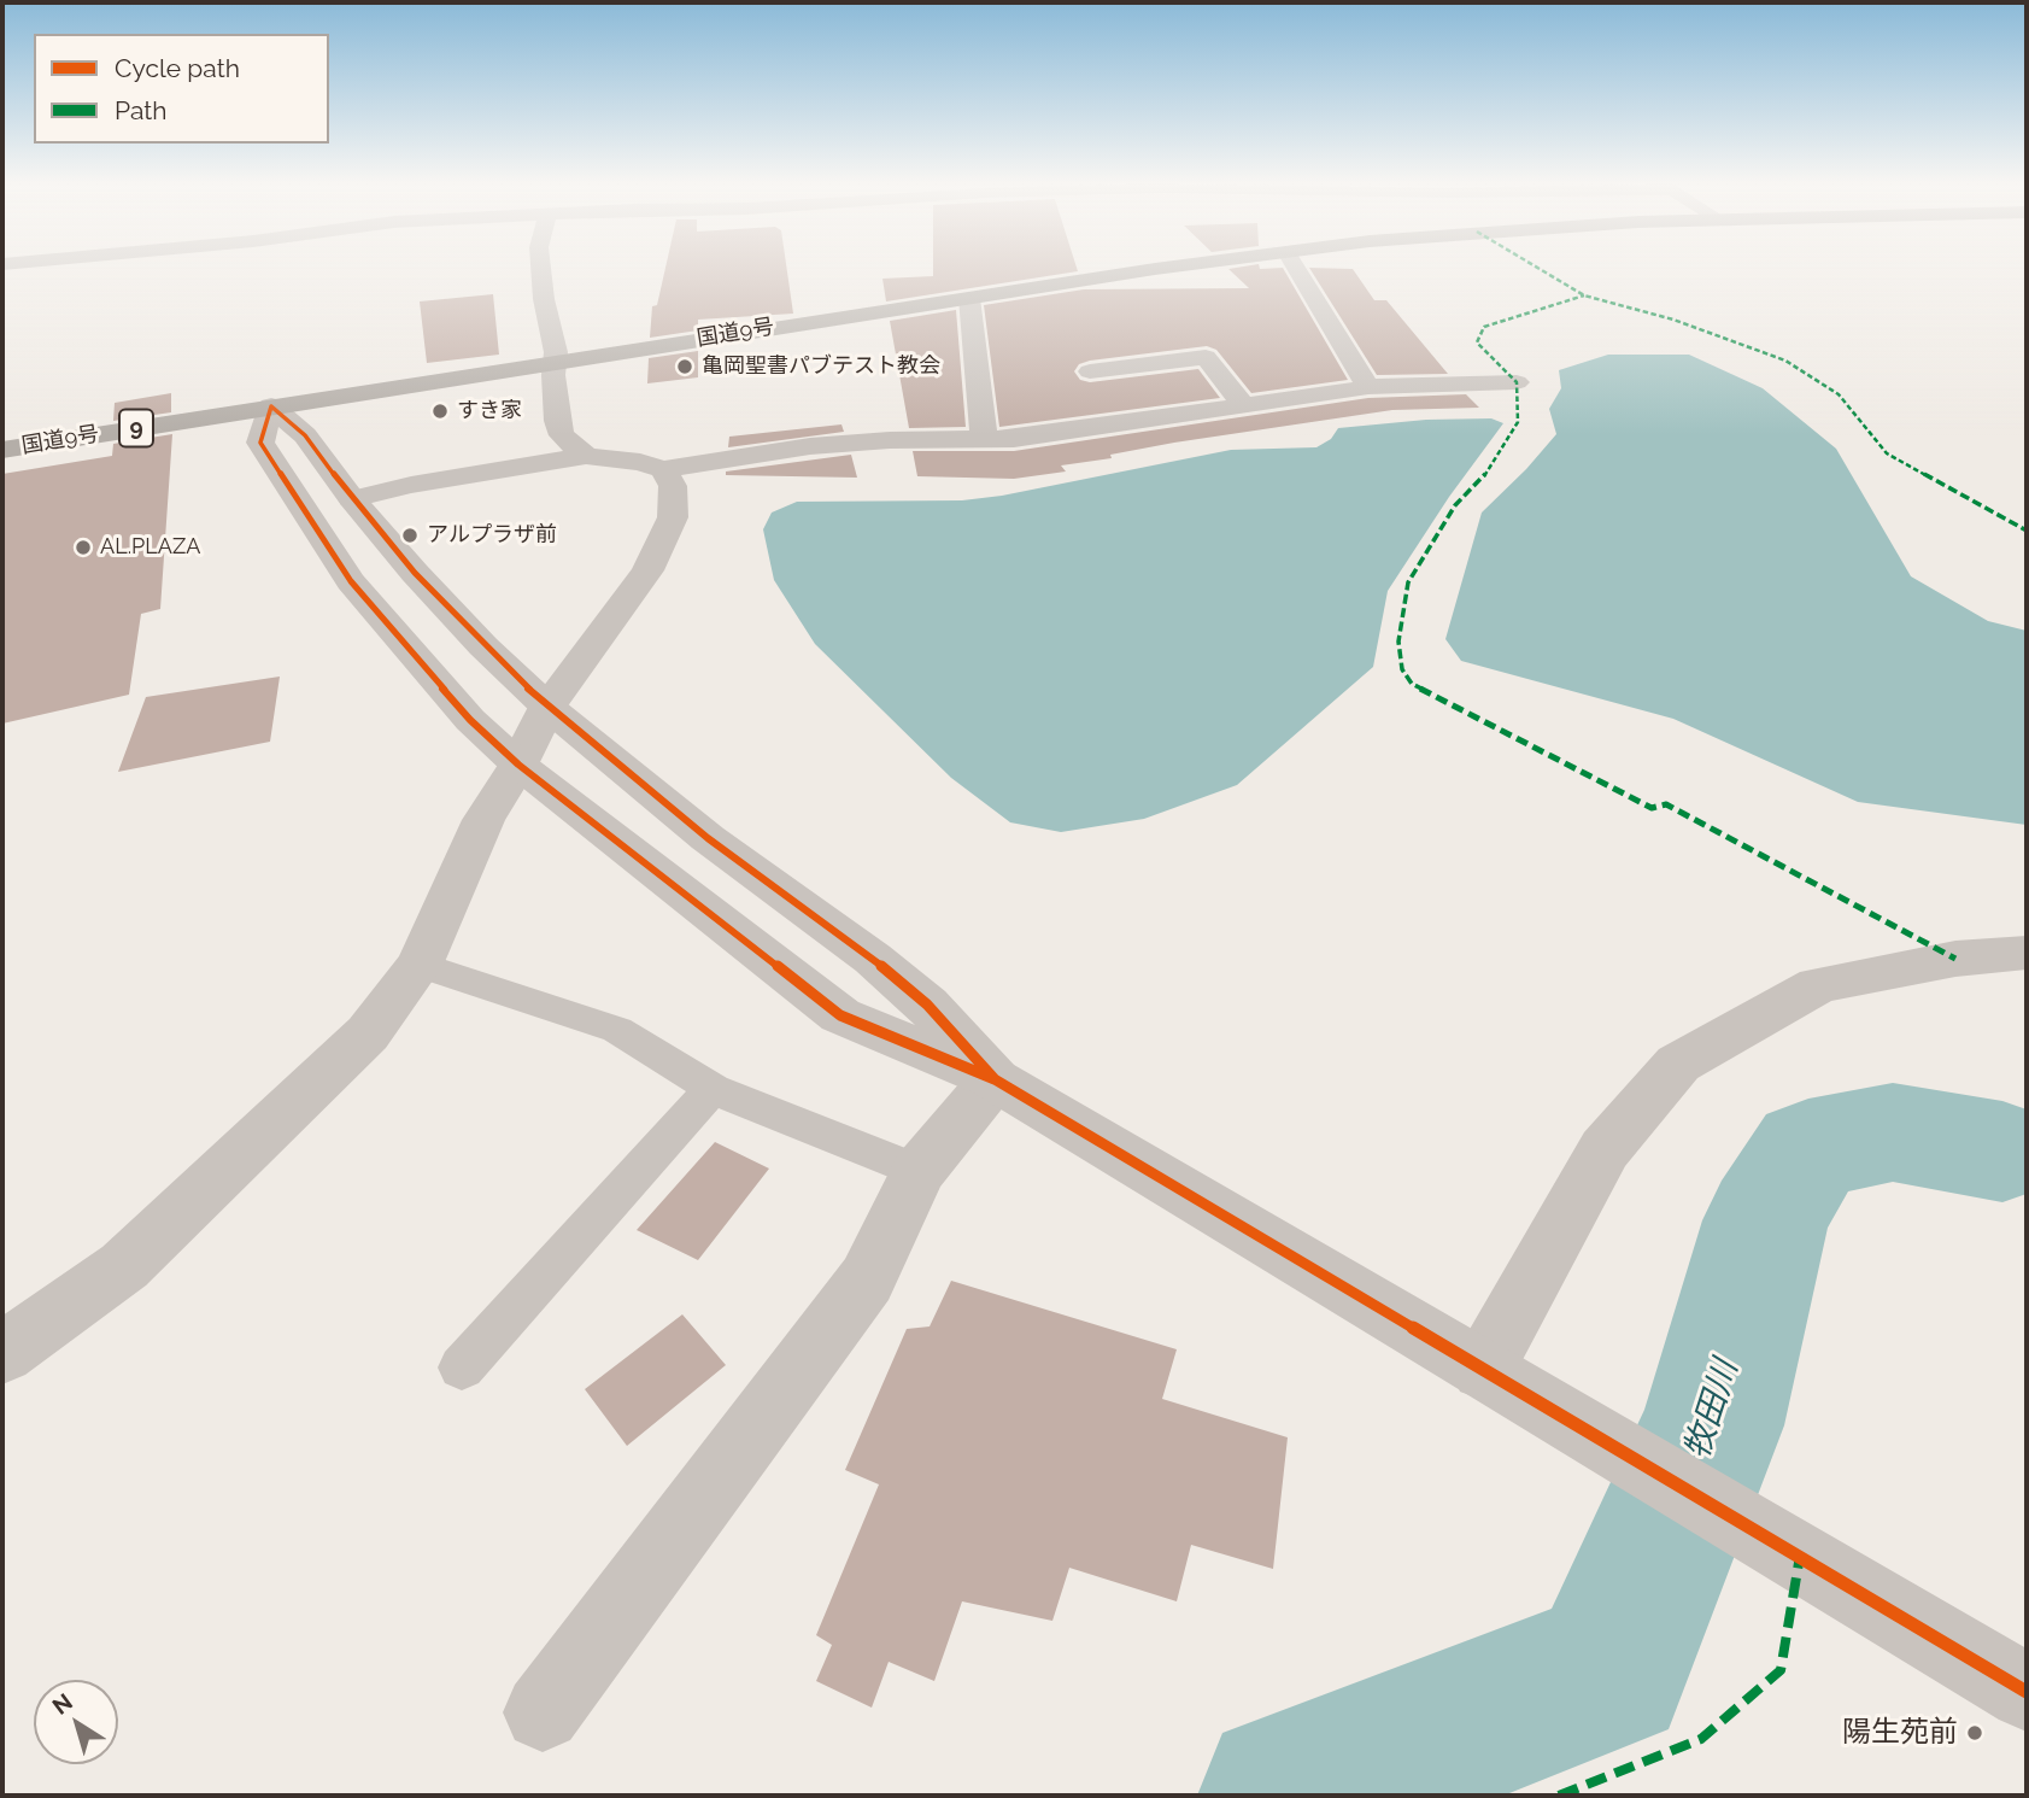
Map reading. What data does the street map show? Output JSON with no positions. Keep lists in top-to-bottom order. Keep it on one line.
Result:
{"streets":{"highway":["国道9号","9"]},"water":["牧田川"],"places":["亀岡聖書パブテスト教会","すき家","アルプラザ前","AL.PLAZA","陽生苑前"],"legend":["Cycle path","Path"],"north":"top left"}
